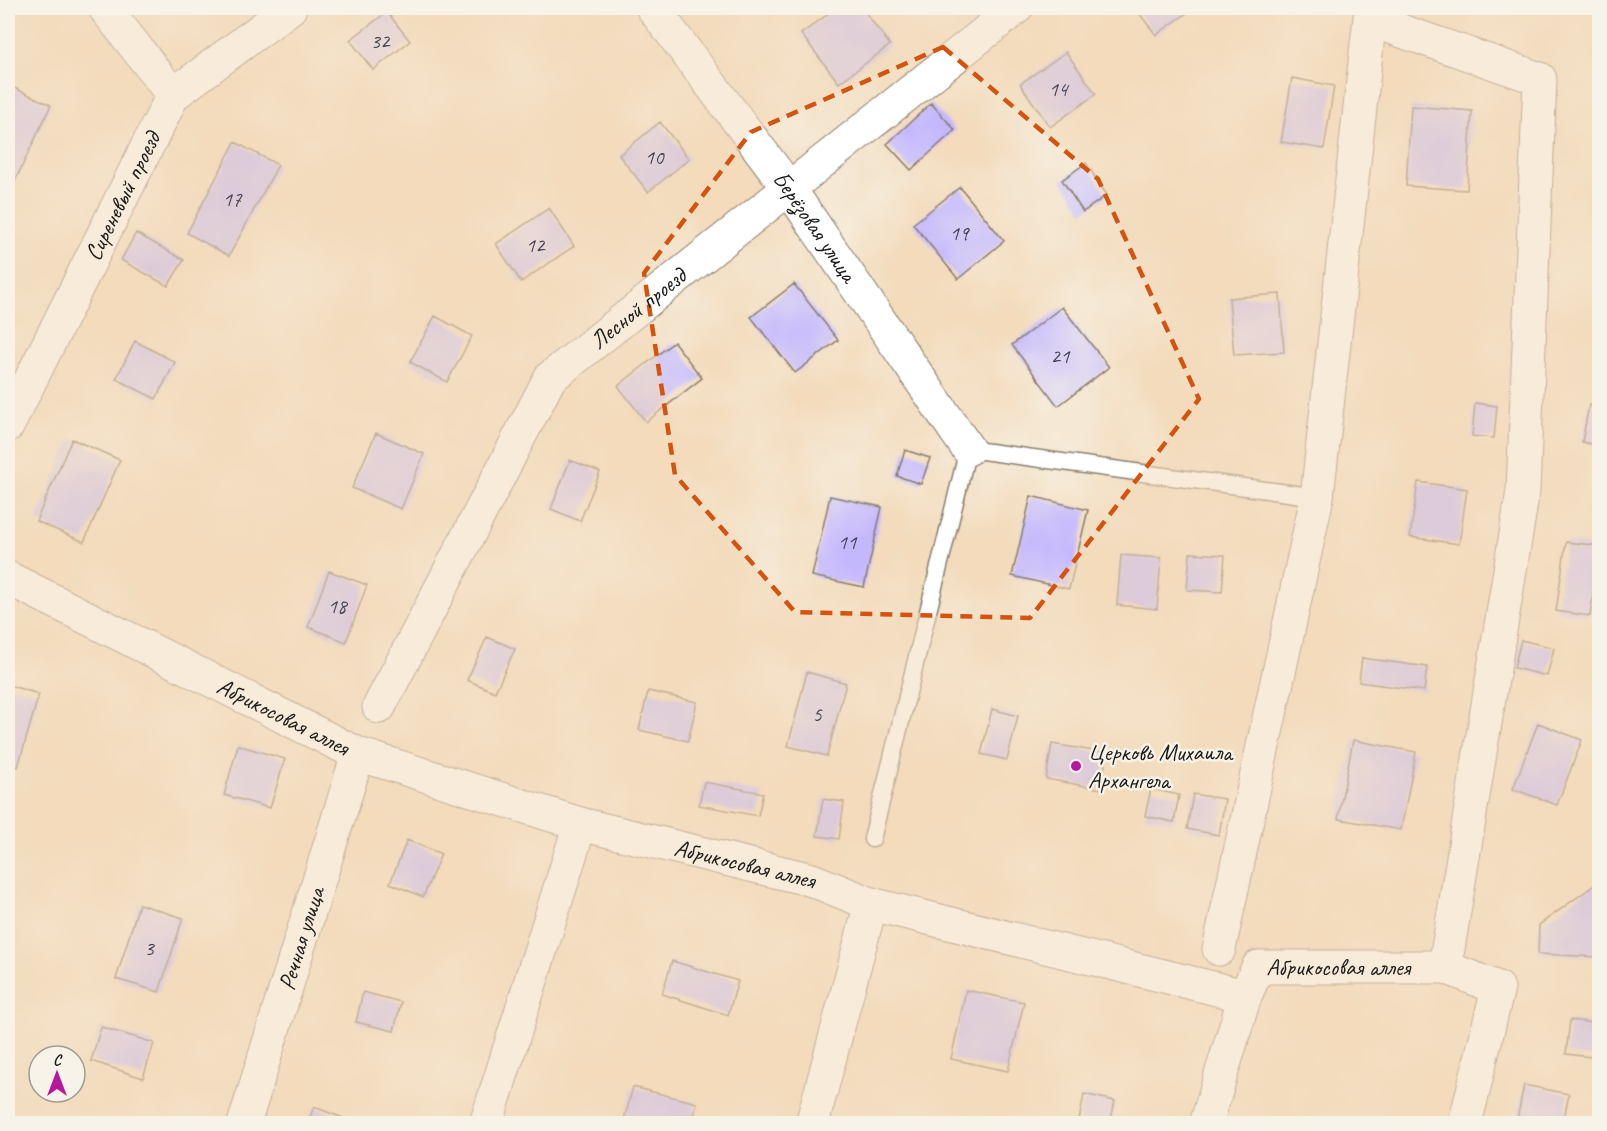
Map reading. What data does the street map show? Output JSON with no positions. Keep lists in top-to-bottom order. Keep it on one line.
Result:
{"streets":{"street":["Сиреневый проезд","Берёзовая улица","Лесной проезд","Абрикосовая аллея","Речная улица"]},"crossings":[["Берёзовая улица","Лесной проезд"],["Абрикосовая аллея","Речная улица"]],"places":["Церковь Михаила Архангела"],"house_numbers":["32","14","10","17","19","12","21","11","18","5","3"],"north":"top"}
